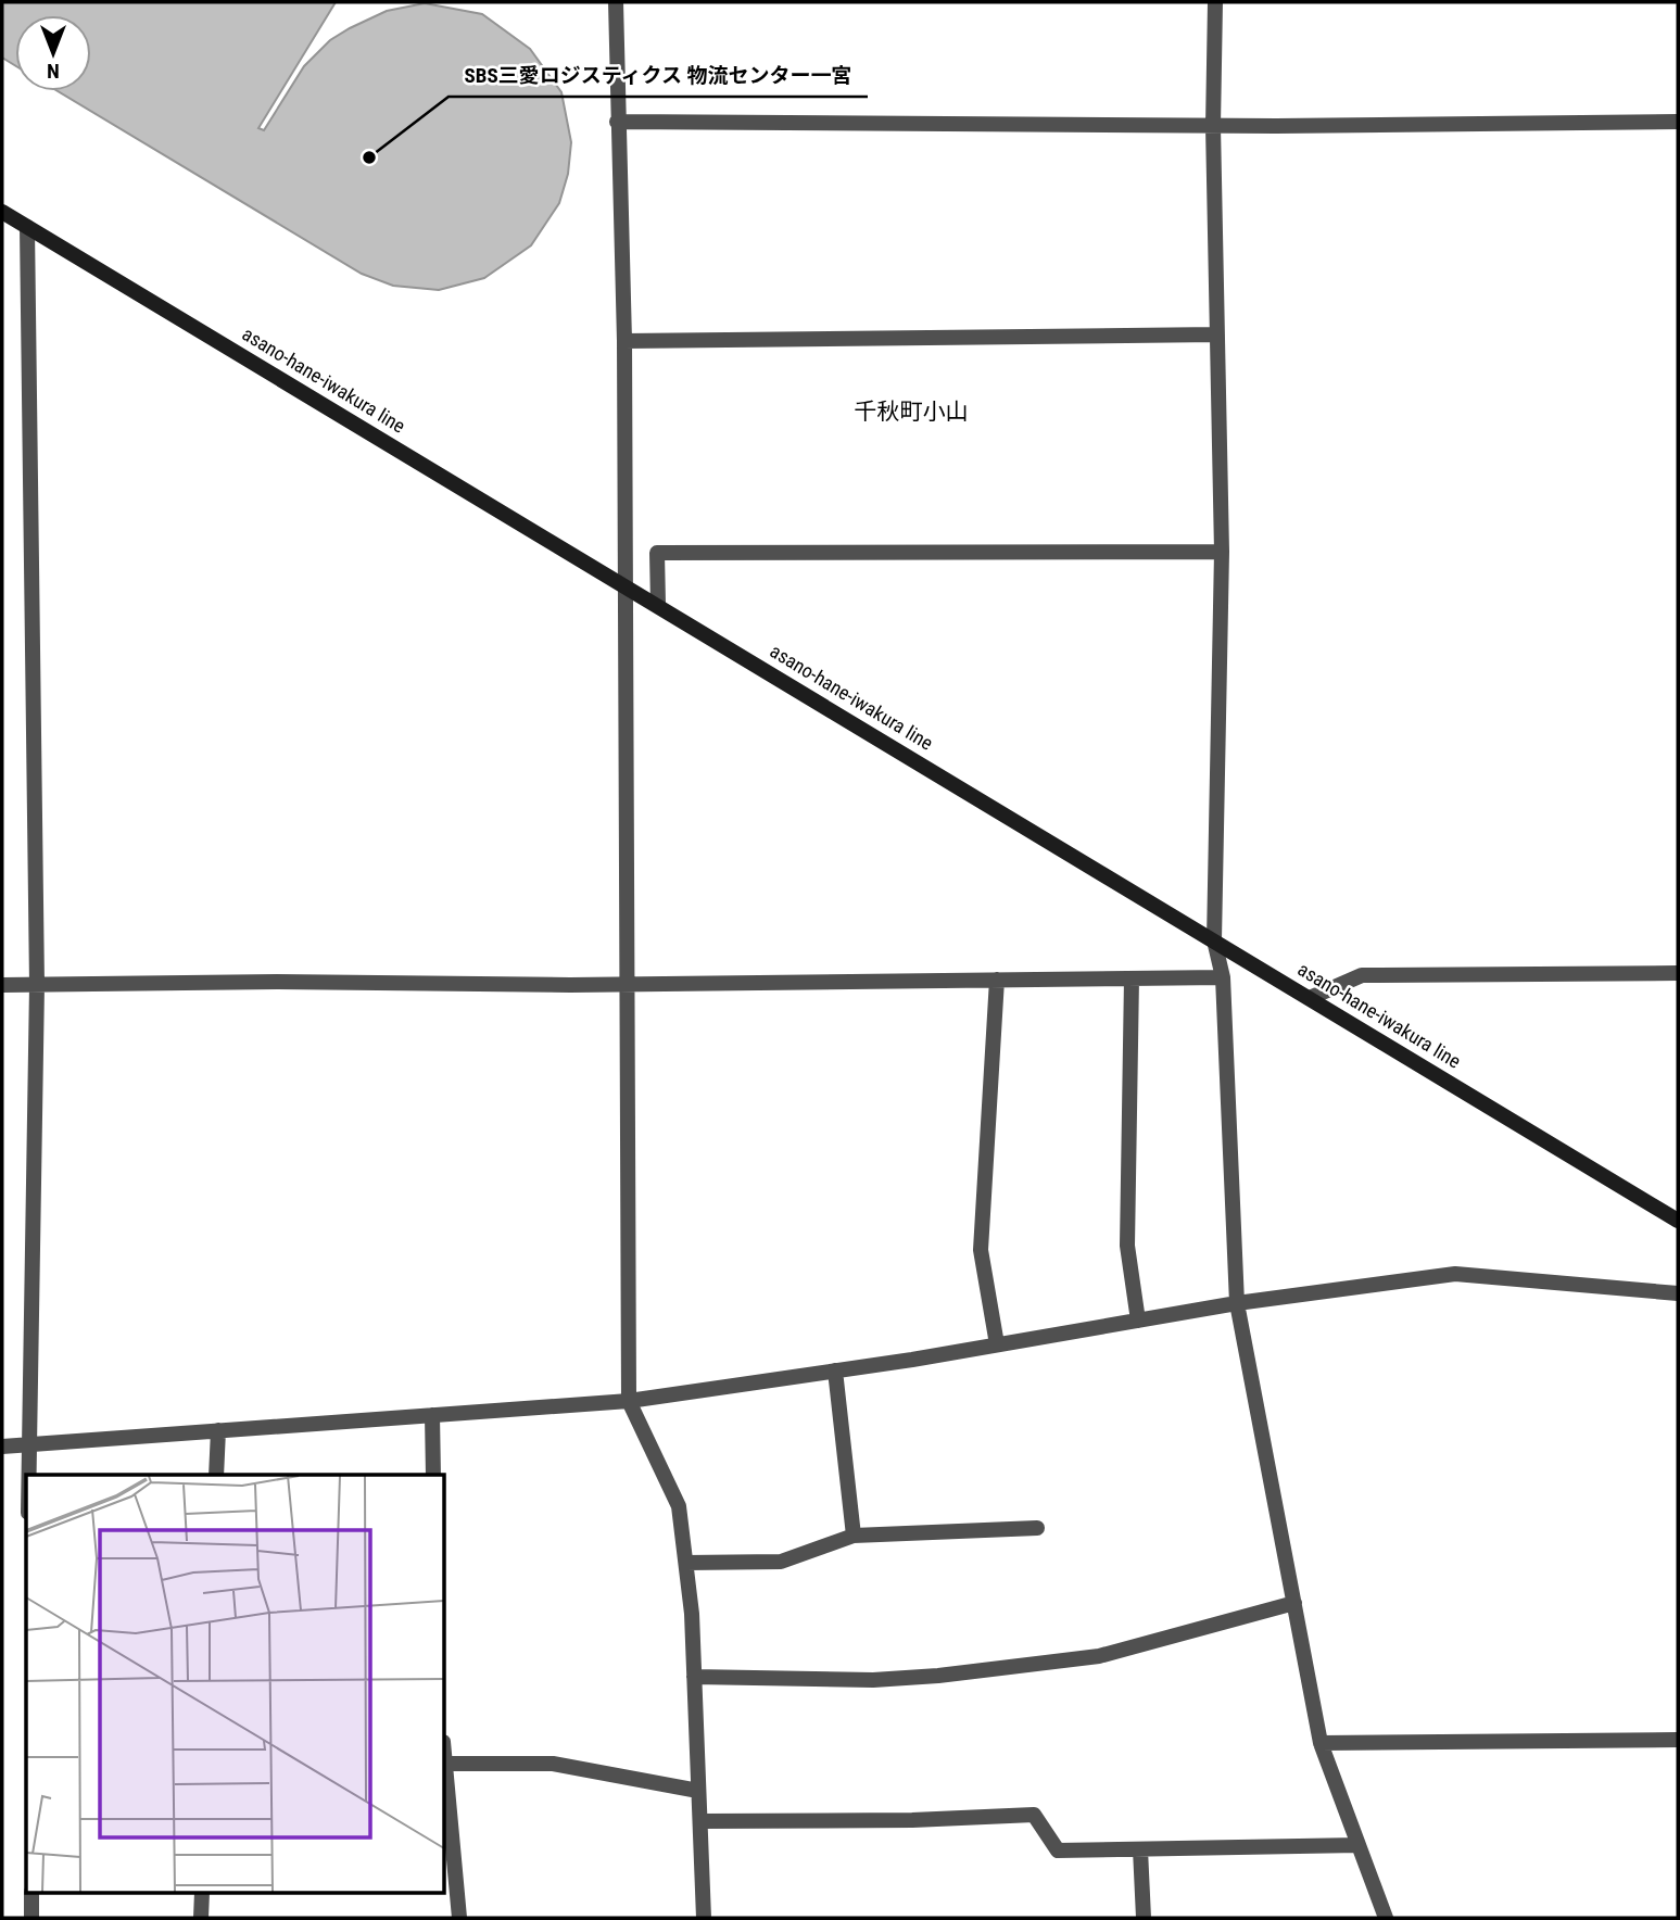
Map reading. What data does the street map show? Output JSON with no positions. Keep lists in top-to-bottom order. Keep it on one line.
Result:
{"streets":{"main road":["asano-hane-iwakura line"]},"districts":["千秋町小山"],"places":["SBS三愛ロジスティクス 物流センター一宮"],"north":"bottom"}
